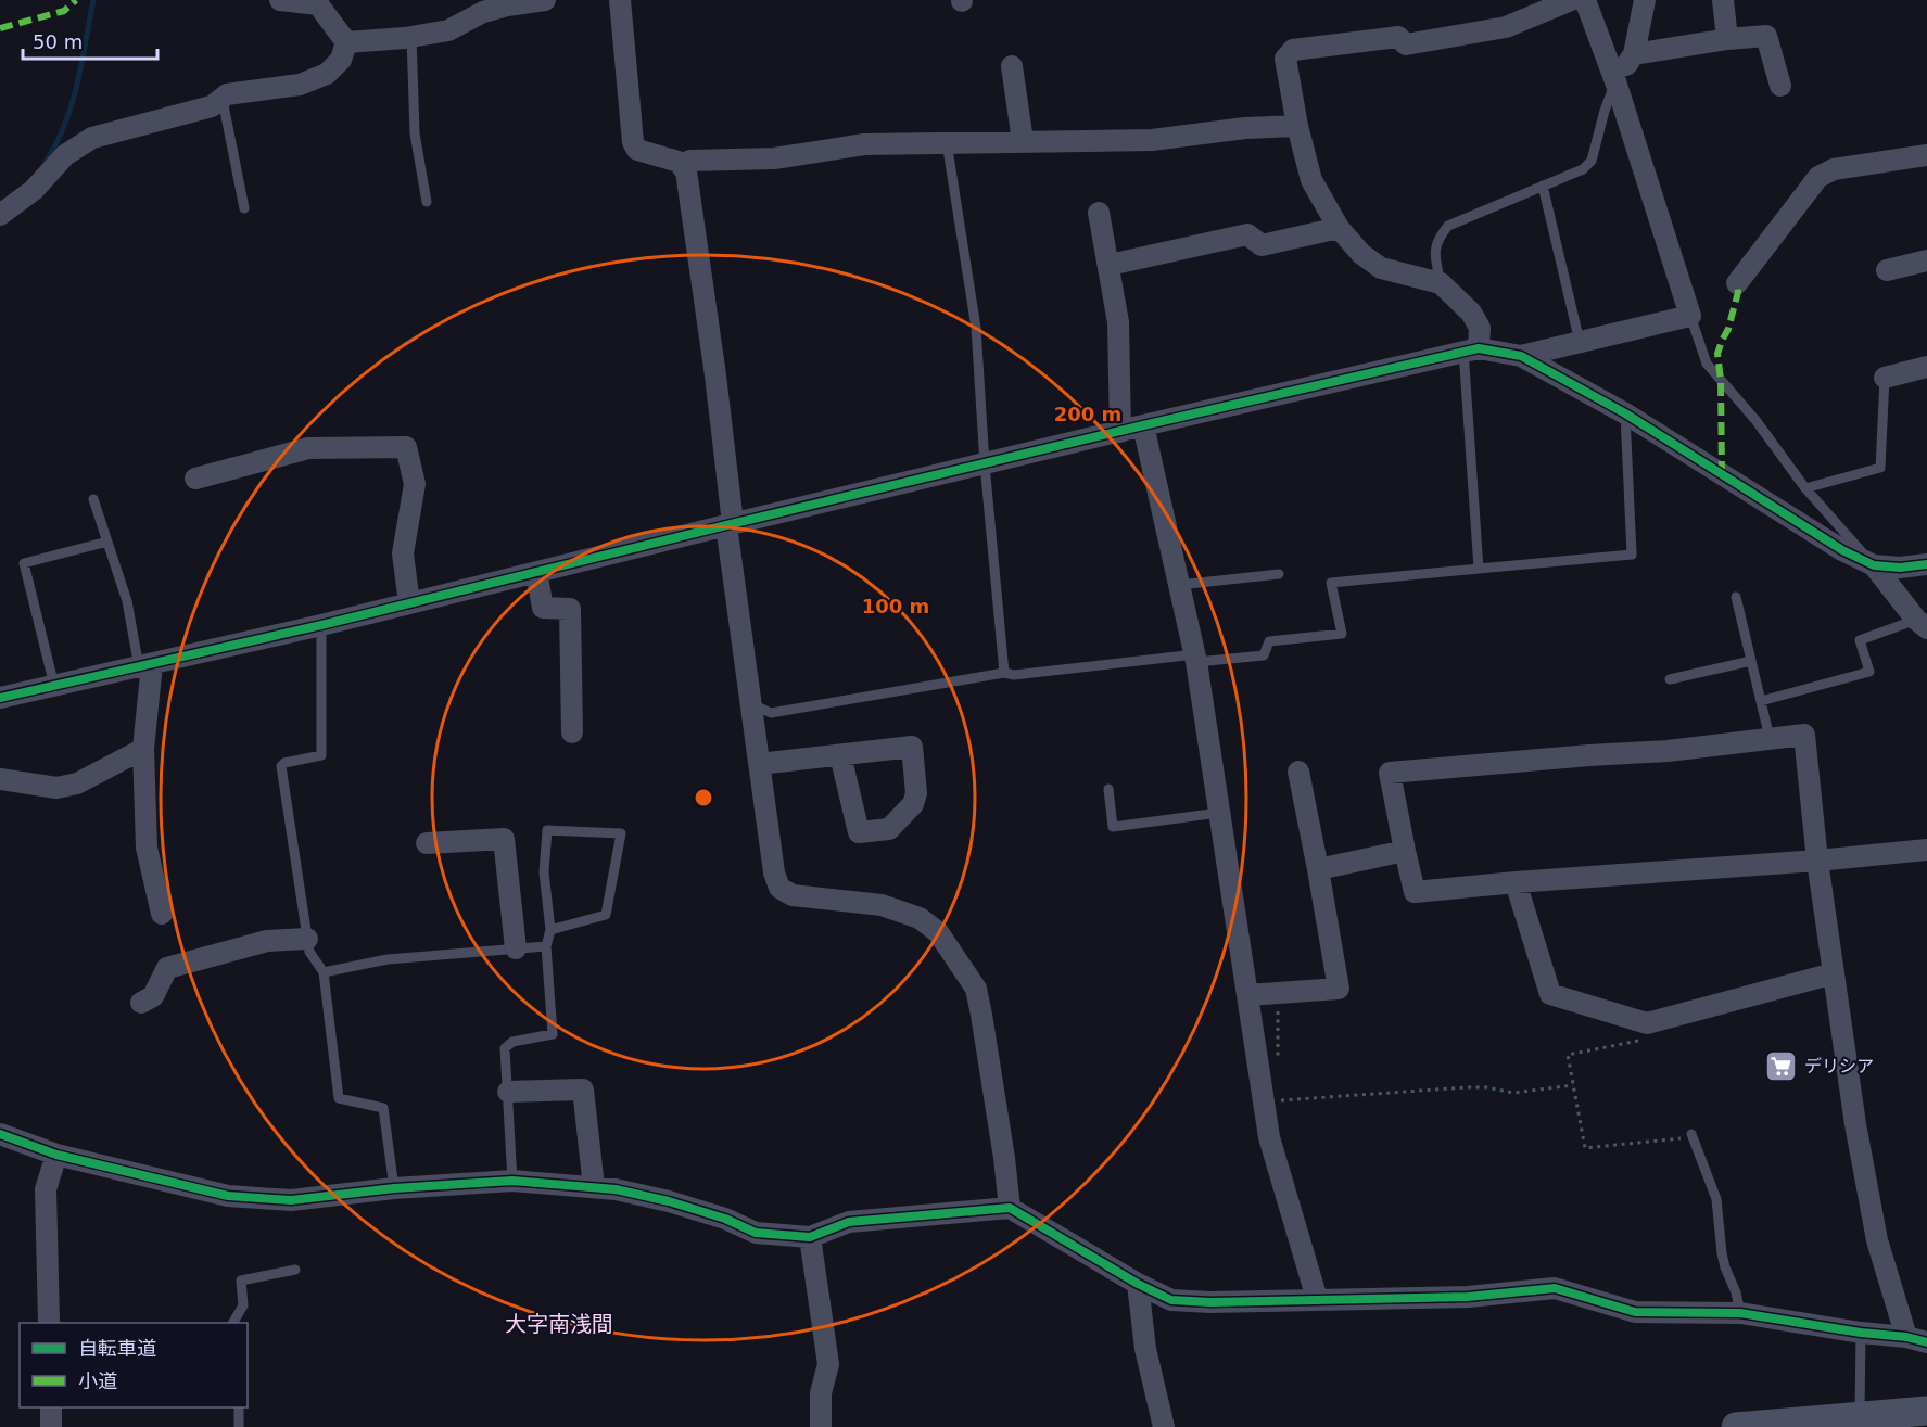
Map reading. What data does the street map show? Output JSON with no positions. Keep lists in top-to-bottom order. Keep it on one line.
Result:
{"districts":["大字南浅間"],"places":{"supermarket":["デリシア"]},"legend":["自転車道","小道"],"scale_bar":"50 m","rings":["200 m","100 m"]}
